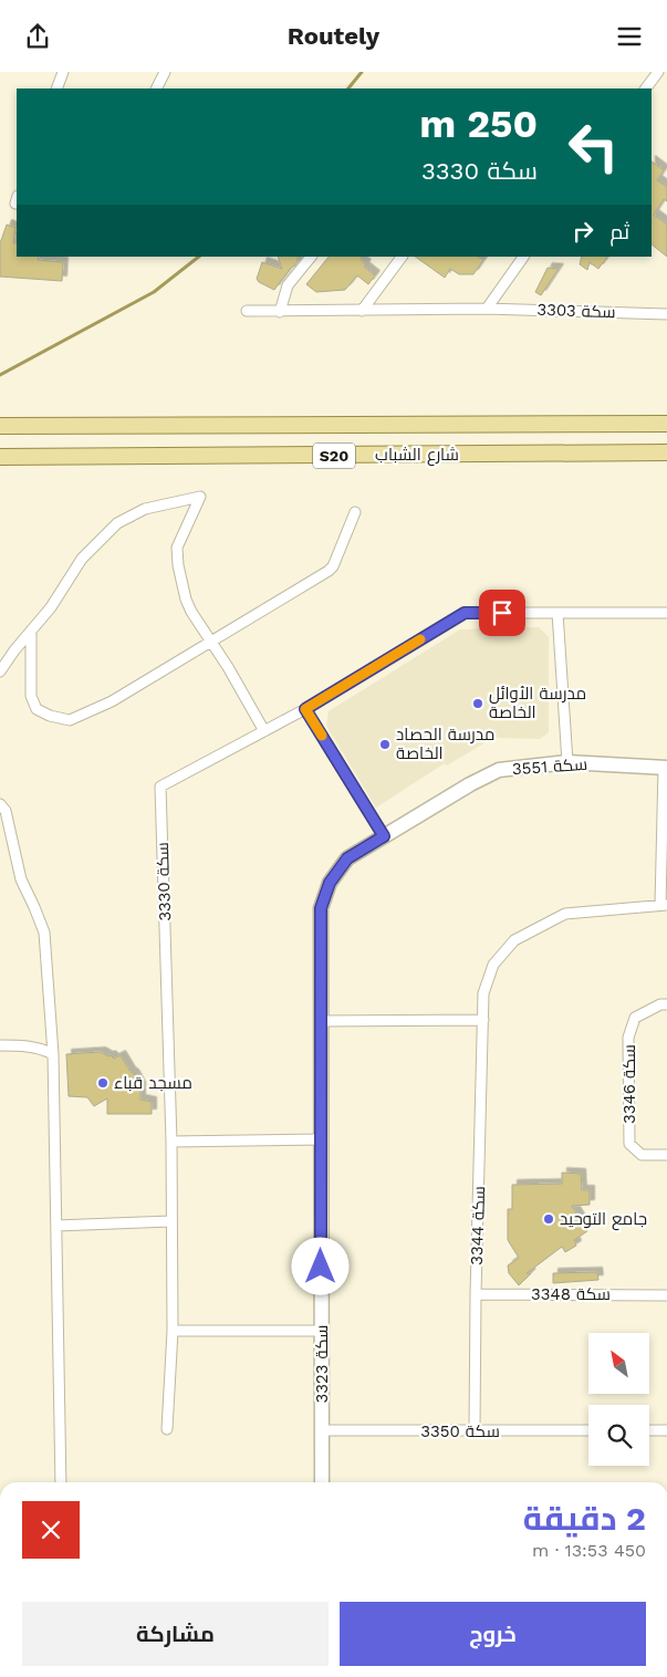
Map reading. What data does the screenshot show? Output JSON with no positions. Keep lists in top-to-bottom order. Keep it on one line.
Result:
{"streets":{"main road":["شارع الشباب","S20"],"street":["سكة 3303","سكة 3551","سكة 3330","سكة 3346","سكة 3344","سكة 3348","سكة 3323","سكة 3350"]},"crossings":[["سكة 3551","سكة 3344"],["سكة 3551","سكة 3323"],["سكة 3344","سكة 3348"],["سكة 3344","سكة 3350"],["سكة 3323","سكة 3350"]],"places":["مدرسة الأوائل الخاصة","مدرسة الحصاد الخاصة","مسجد قباء","جامع التوحيد"],"north":"top left","page":{"header":"Routely","turn":["250 m","سكة 3330"],"then":"ثم","heading":["2 دقيقة","450 m · 13:53"],"buttons":["خروج","مشاركة"]}}
